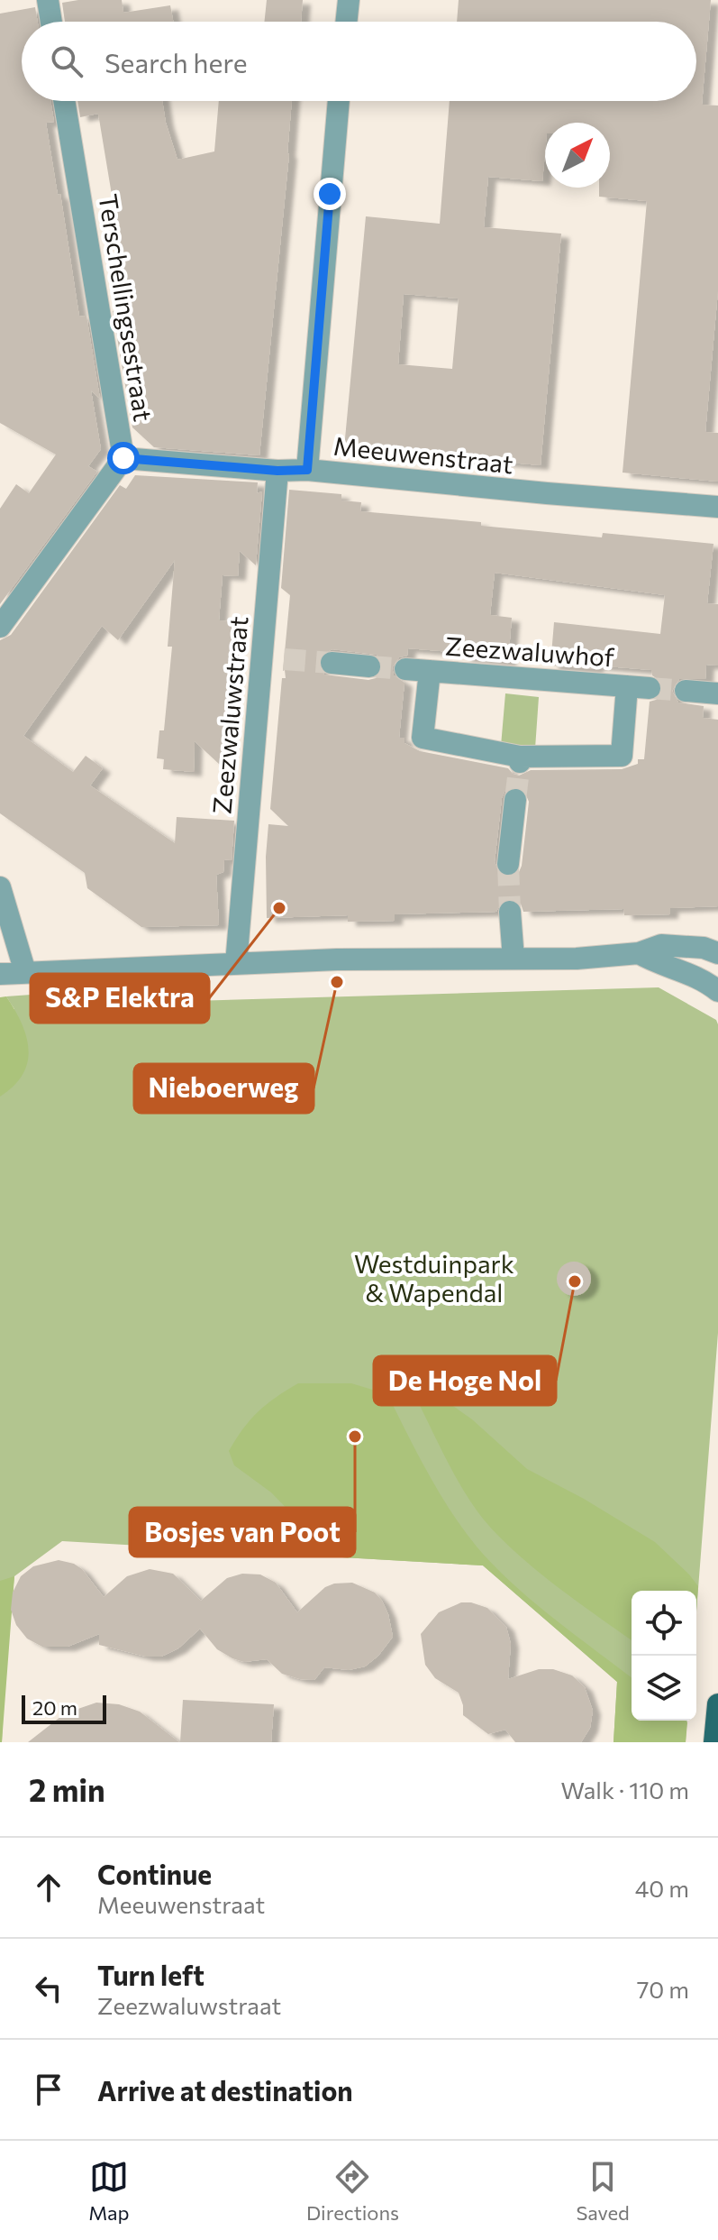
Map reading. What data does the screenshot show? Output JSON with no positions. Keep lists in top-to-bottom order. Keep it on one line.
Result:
{"streets":{"street":["Terschellingsestraat","Meeuwenstraat","Zeezwaluwhof","Zeezwaluwstraat"]},"crossings":[["Terschellingsestraat","Meeuwenstraat"],["Meeuwenstraat","Zeezwaluwstraat"]],"parks":["Westduinpark & Wapendal"],"places":["S&P Elektra","Nieboerweg","De Hoge Nol","Bosjes van Poot"],"scale_bar":"20 m","north":"top right","page":{"search":"Search here","scale":"20 m","heading":["2 min","Walk · 110 m"],"list":[["Continue","Meeuwenstraat","40 m"],["Turn left","Zeezwaluwstraat","70 m"],"Arrive at destination"],"nav":["Map","Directions","Saved"]}}
